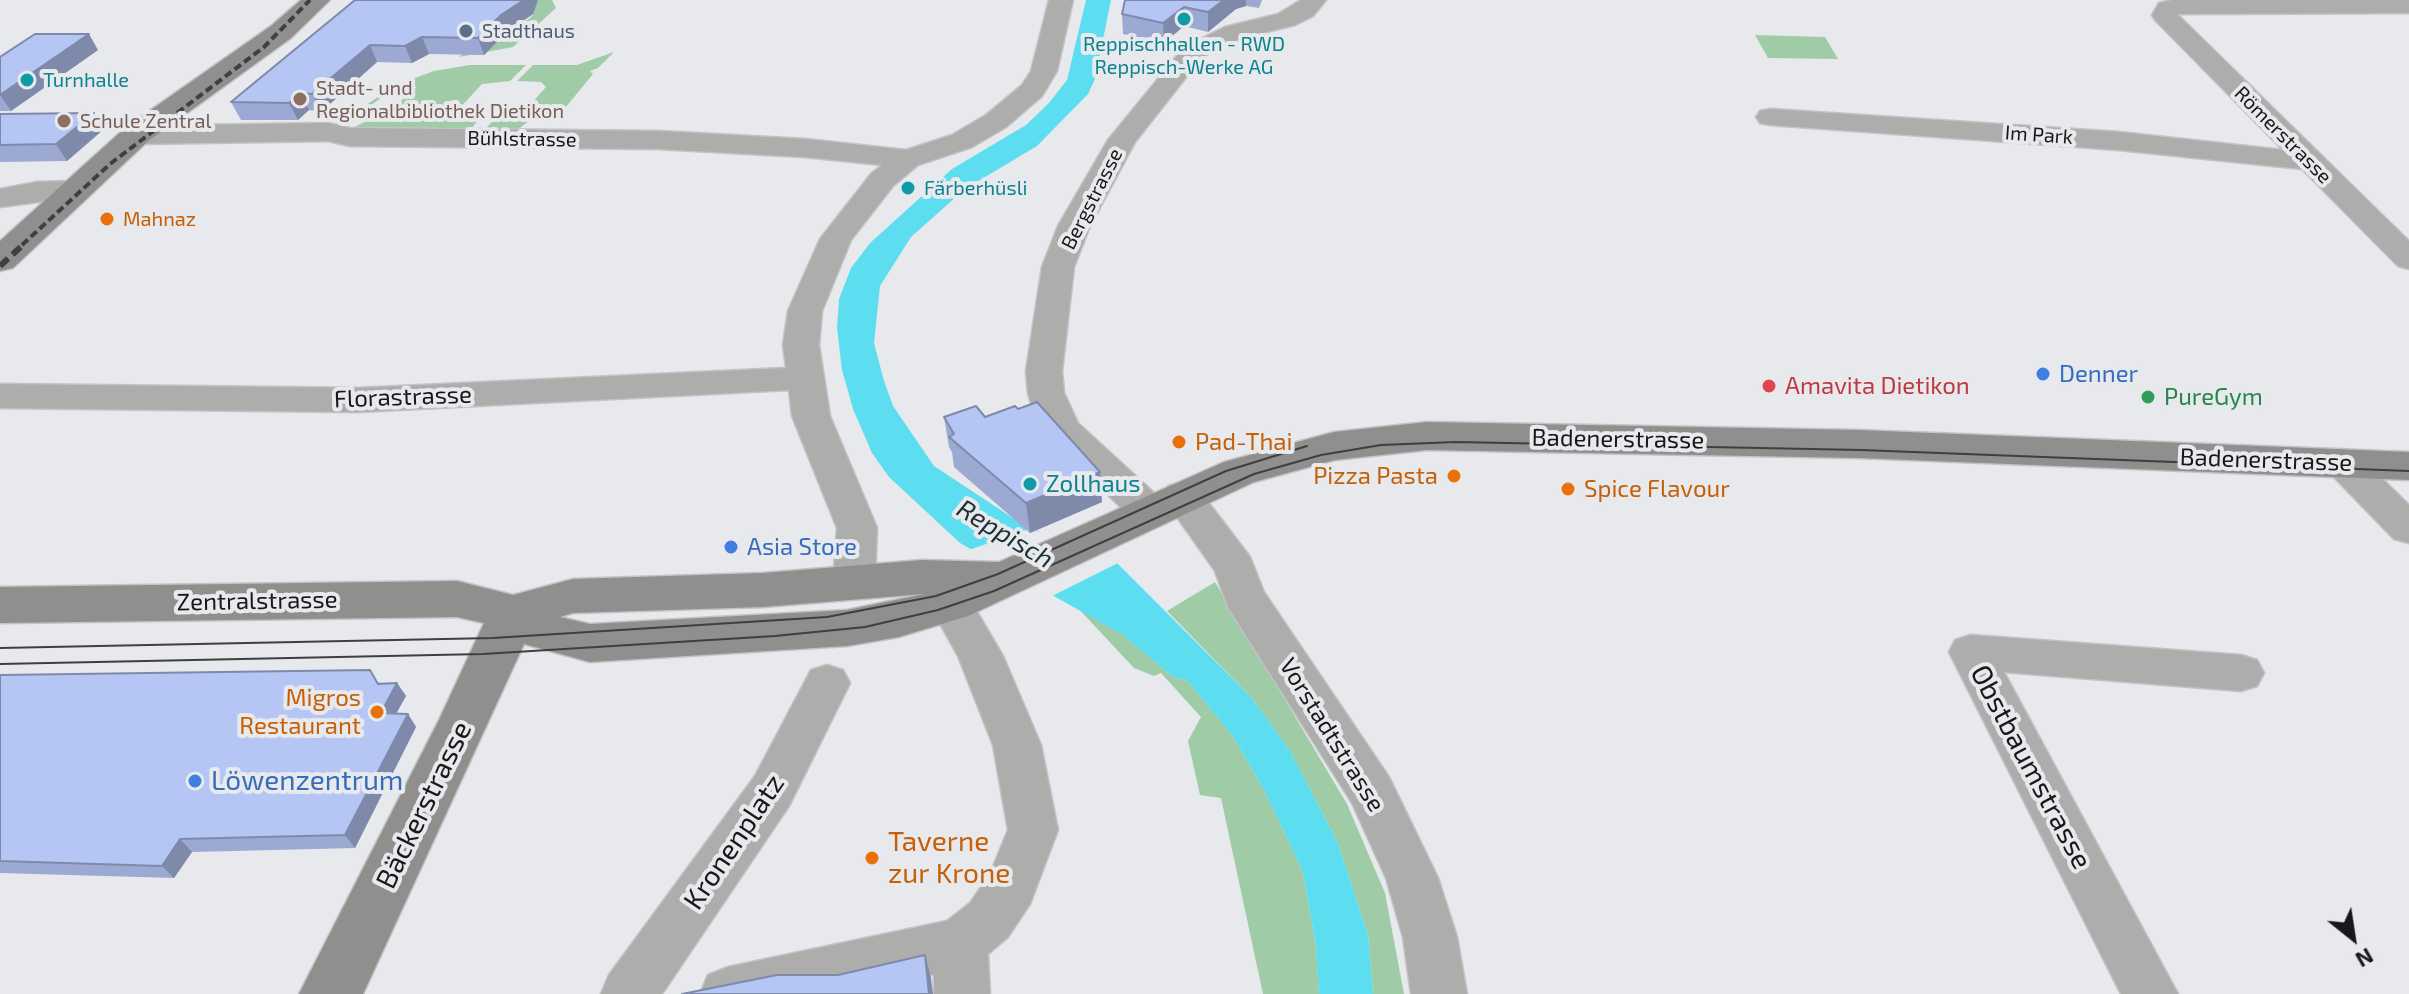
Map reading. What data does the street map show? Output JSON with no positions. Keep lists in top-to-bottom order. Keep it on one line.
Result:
{"streets":{"main road":["Badenerstrasse","Zentralstrasse","Bäckerstrasse"],"street":["Im Park","Römerstrasse","Bühlstrasse","Bergstrasse","Florastrasse","Vorstadtstrasse","Obstbaumstrasse","Kronenplatz"]},"crossings":[["Im Park","Römerstrasse"],["Bergstrasse","Badenerstrasse"],["Bergstrasse","Vorstadtstrasse"],["Badenerstrasse","Zentralstrasse"],["Badenerstrasse","Vorstadtstrasse"],["Zentralstrasse","Bäckerstrasse"]],"water":["Reppisch"],"places":["Reppischhallen - RWD Reppisch-Werke AG","Stadthaus","Turnhalle","Stadt- und Regionalbibliothek Dietikon","Schule Zentral","Färberhüsli","Mahnaz","Denner","Amavita Dietikon","PureGym","Pad-Thai","Pizza Pasta","Zollhaus","Spice Flavour","Asia Store","Migros Restaurant","Löwenzentrum","Taverne zur Krone"],"north":"bottom right"}
